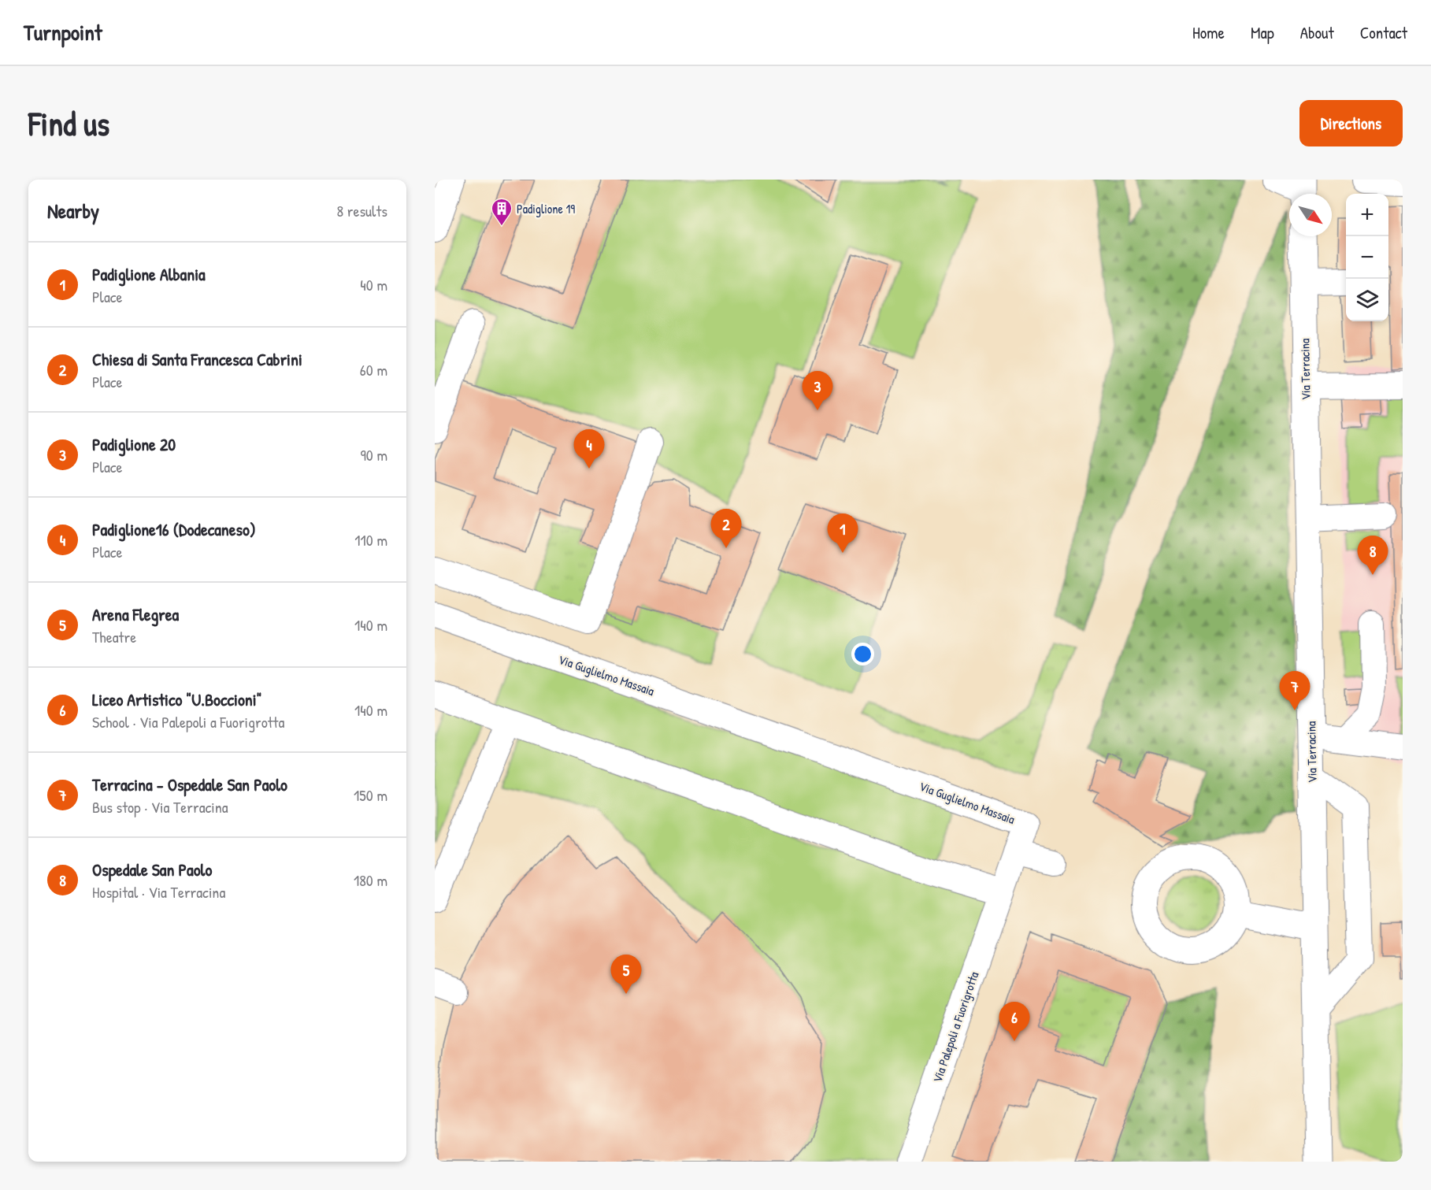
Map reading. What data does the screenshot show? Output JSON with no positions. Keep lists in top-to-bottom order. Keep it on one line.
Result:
{"streets":{"main road":["Via Terracina"],"street":["Via Guglielmo Massaia","Via Palepoli a Fuorigrotta"]},"crossings":[["Via Guglielmo Massaia","Via Palepoli a Fuorigrotta"]],"places":{"building":["Padiglione 19"]},"north":"bottom right","page":{"header":"Turnpoint","nav":["Home","Map","About","Contact"],"buttons":"Directions","title":"Find us","heading":["Nearby","8 results"],"map_buttons":["+","−"],"list":[{"mark":"1","name":"Padiglione Albania","note":"Place","value":"40 m"},{"mark":"2","name":"Chiesa di Santa Francesca Cabrini","note":"Place","value":"60 m"},{"mark":"3","name":"Padiglione 20","note":"Place","value":"90 m"},{"mark":"4","name":"Padiglione16 (Dodecaneso)","note":"Place","value":"110 m"},{"mark":"5","name":"Arena Flegrea","note":"Theatre","value":"140 m"},{"mark":"6","name":"Liceo Artistico \"U.Boccioni\"","note":"School · Via Palepoli a Fuorigrotta","value":"140 m"},{"mark":"7","name":"Terracina - Ospedale San Paolo","note":"Bus stop · Via Terracina","value":"150 m"},{"mark":"8","name":"Ospedale San Paolo","note":"Hospital · Via Terracina","value":"180 m"}],"pins":["3","4","2","1","8","7","5","6"]}}
